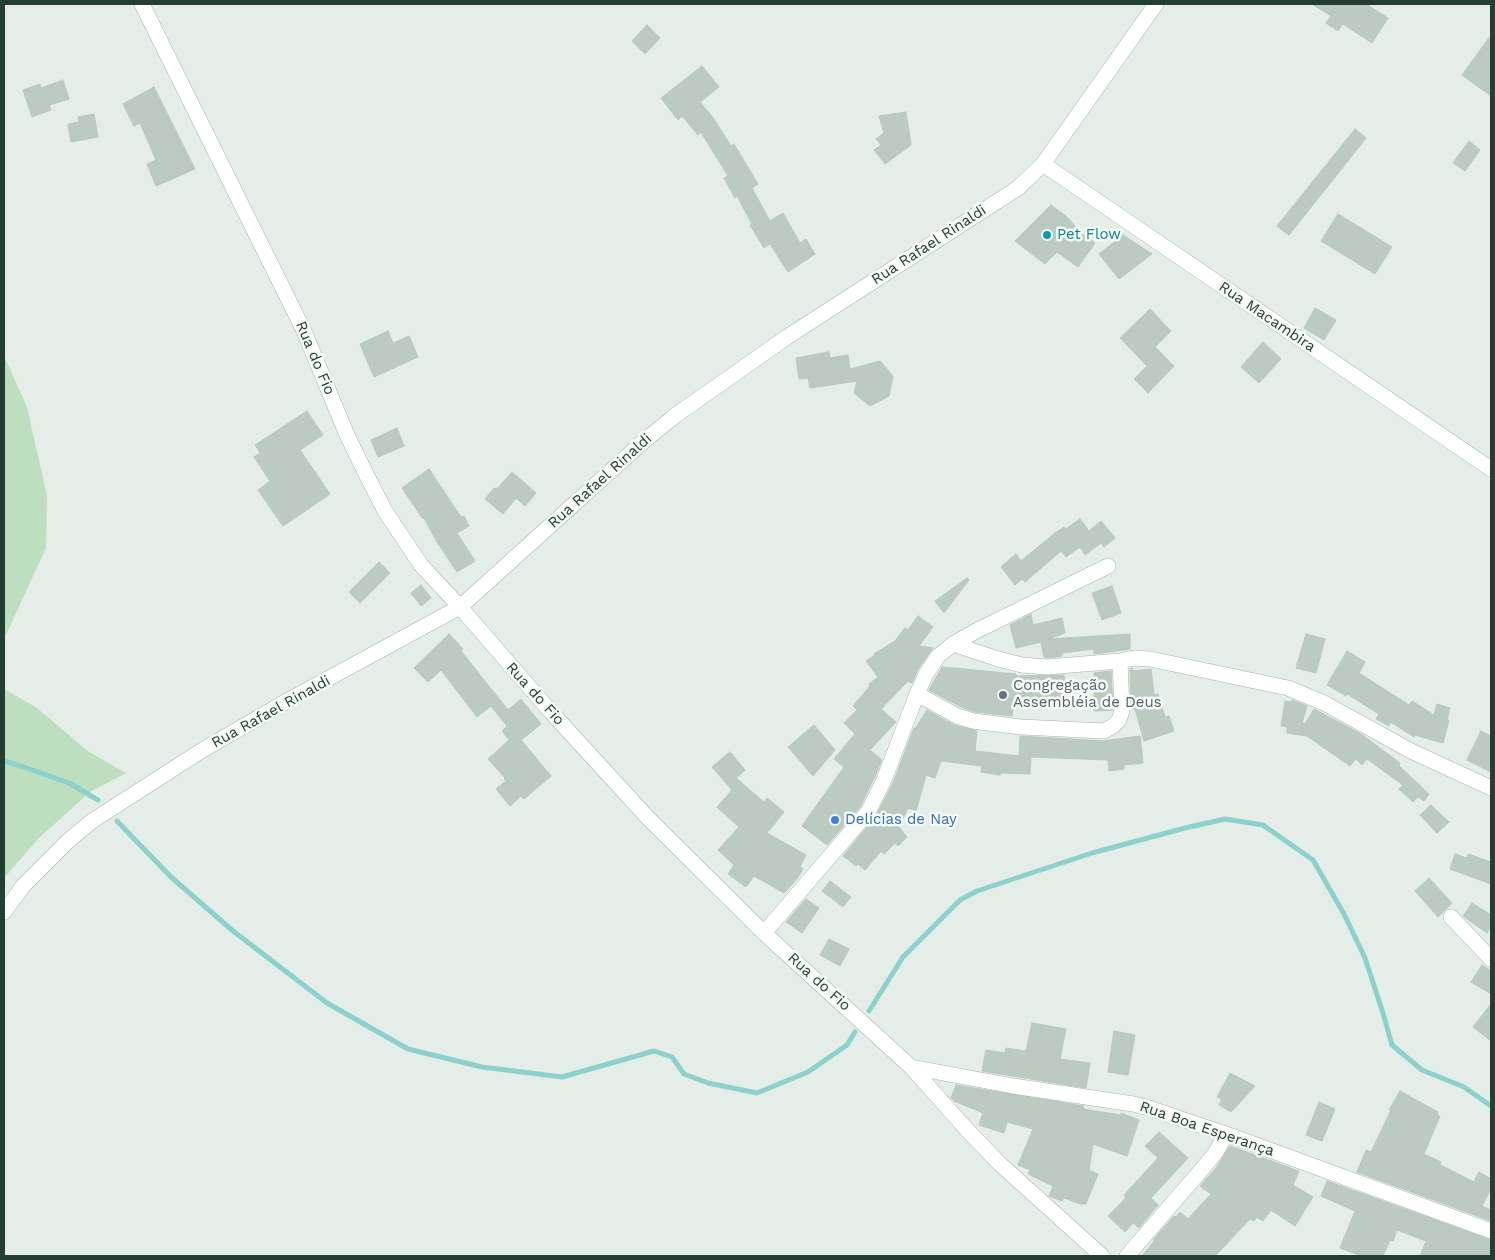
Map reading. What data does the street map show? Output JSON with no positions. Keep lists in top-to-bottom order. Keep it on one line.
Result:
{"streets":{"street":["Rua Rafael Rinaldi","Rua Macambira","Rua do Fio","Rua Boa Esperança"]},"crossings":[["Rua Rafael Rinaldi","Rua Macambira"],["Rua Rafael Rinaldi","Rua do Fio"],["Rua do Fio","Rua Boa Esperança"]],"places":["Pet Flow","Congregação Assembléia de Deus","Delícias de Nay"]}
